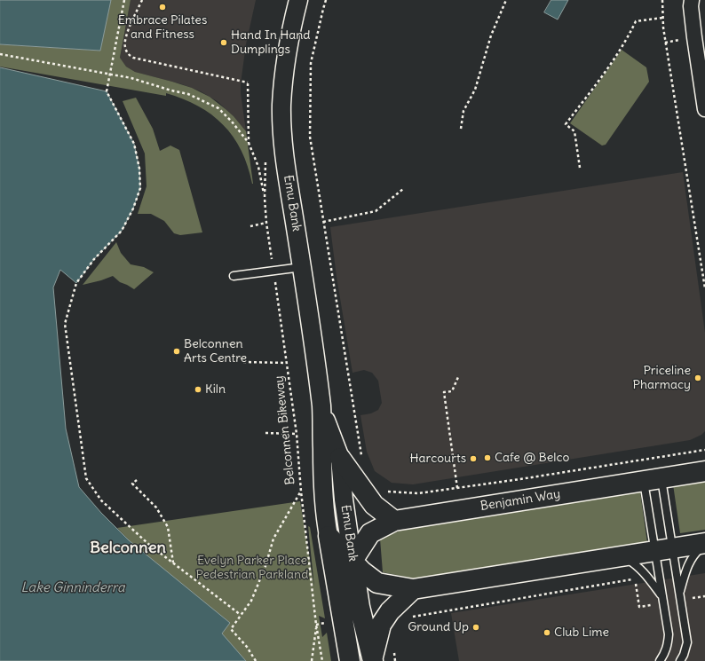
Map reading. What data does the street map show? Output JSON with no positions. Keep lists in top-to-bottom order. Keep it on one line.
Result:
{"streets":{"main road":["Emu Bank","Benjamin Way"],"path":["Belconnen Bikeway"]},"crossings":[["Emu Bank","Benjamin Way"]],"districts":["Belconnen"],"water":["Lake Ginninderra"],"parks":["Evelyn Parker Place Pedestrian Parkland"],"places":["Embrace Pilates and Fitness","Hand In Hand Dumplings","Belconnen Arts Centre","Priceline Pharmacy","Kiln","Cafe @ Belco","Harcourts","Ground Up","Club Lime"]}
